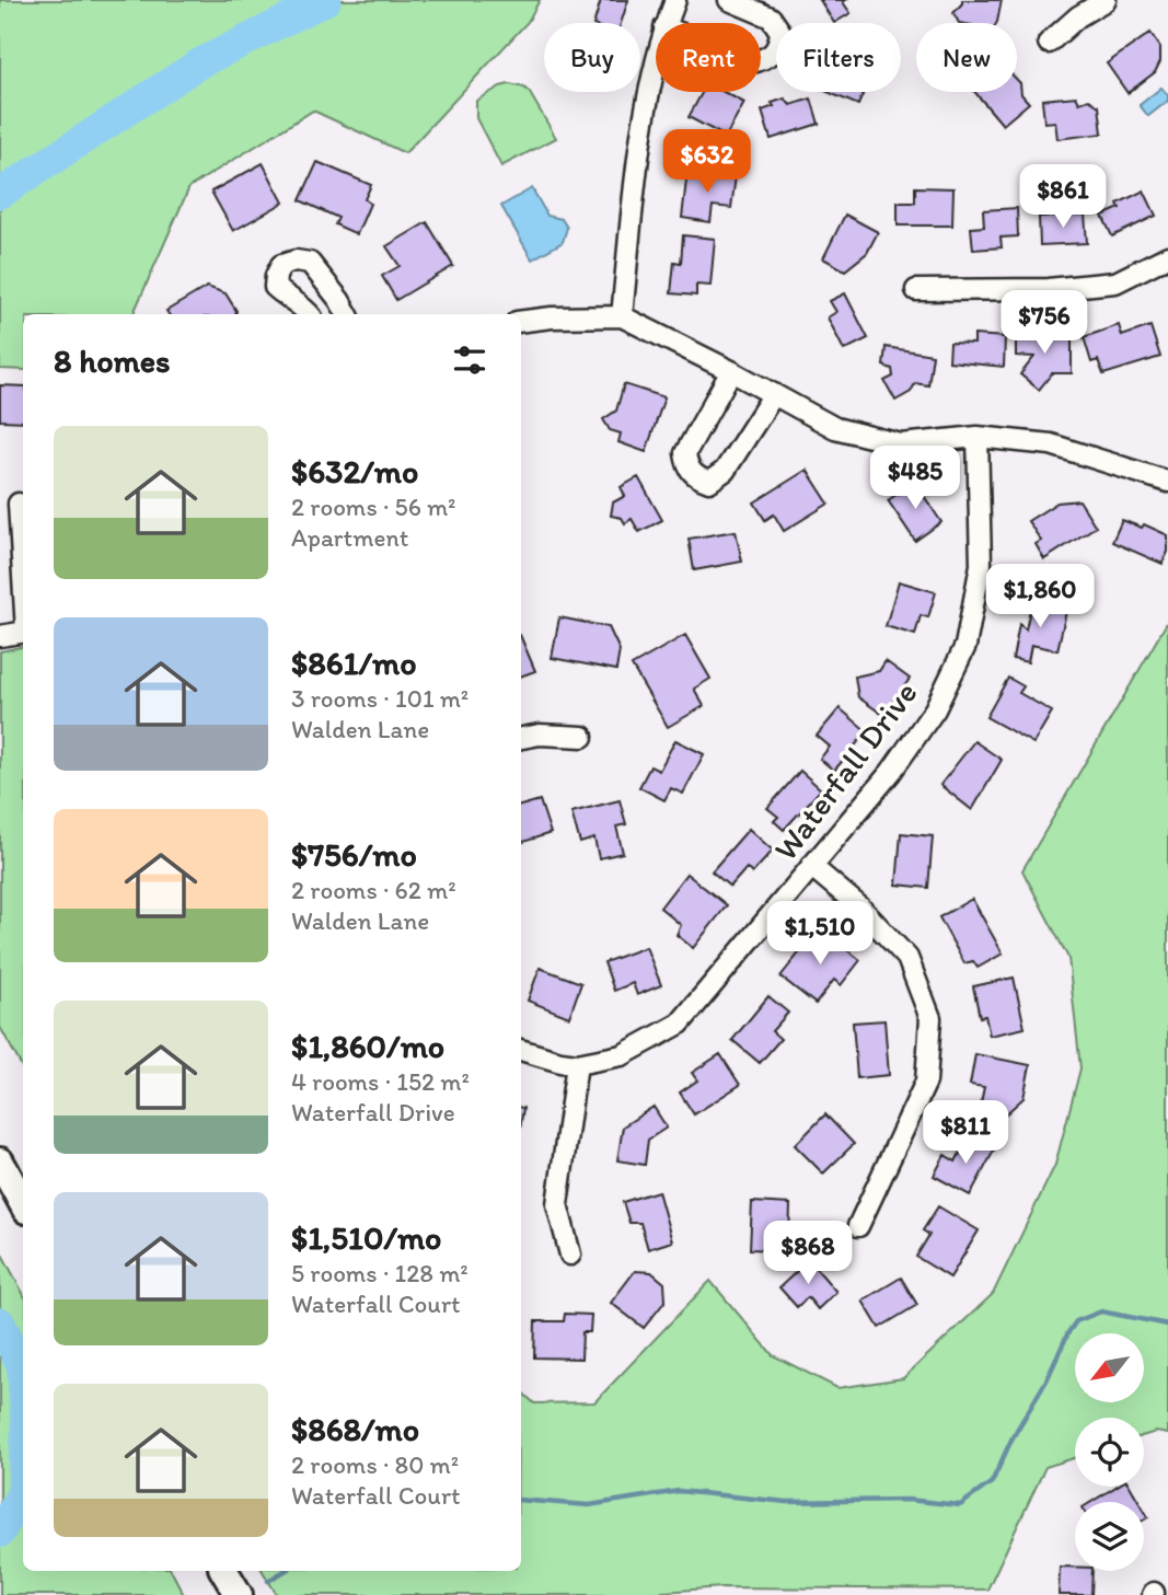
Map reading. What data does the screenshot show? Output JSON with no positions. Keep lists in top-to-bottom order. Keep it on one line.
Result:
{"streets":{"street":["Waterfall Drive"]},"north":"bottom left","page":{"chip":["Buy","Rent","Filters","New"],"price":["$632","$861","$756","$485","$1,860","$1,510","$811","$868"],"heading":"8 homes","list":[{"name":"$632/mo","note":"2 rooms · 56 m² · Apartment"},{"name":"$861/mo","note":"3 rooms · 101 m² · Walden Lane"},{"name":"$756/mo","note":"2 rooms · 62 m² · Walden Lane"},{"name":"$1,860/mo","note":"4 rooms · 152 m² · Waterfall Drive"},{"name":"$1,510/mo","note":"5 rooms · 128 m² · Waterfall Court"},{"name":"$868/mo","note":"2 rooms · 80 m² · Waterfall Court"}]}}
